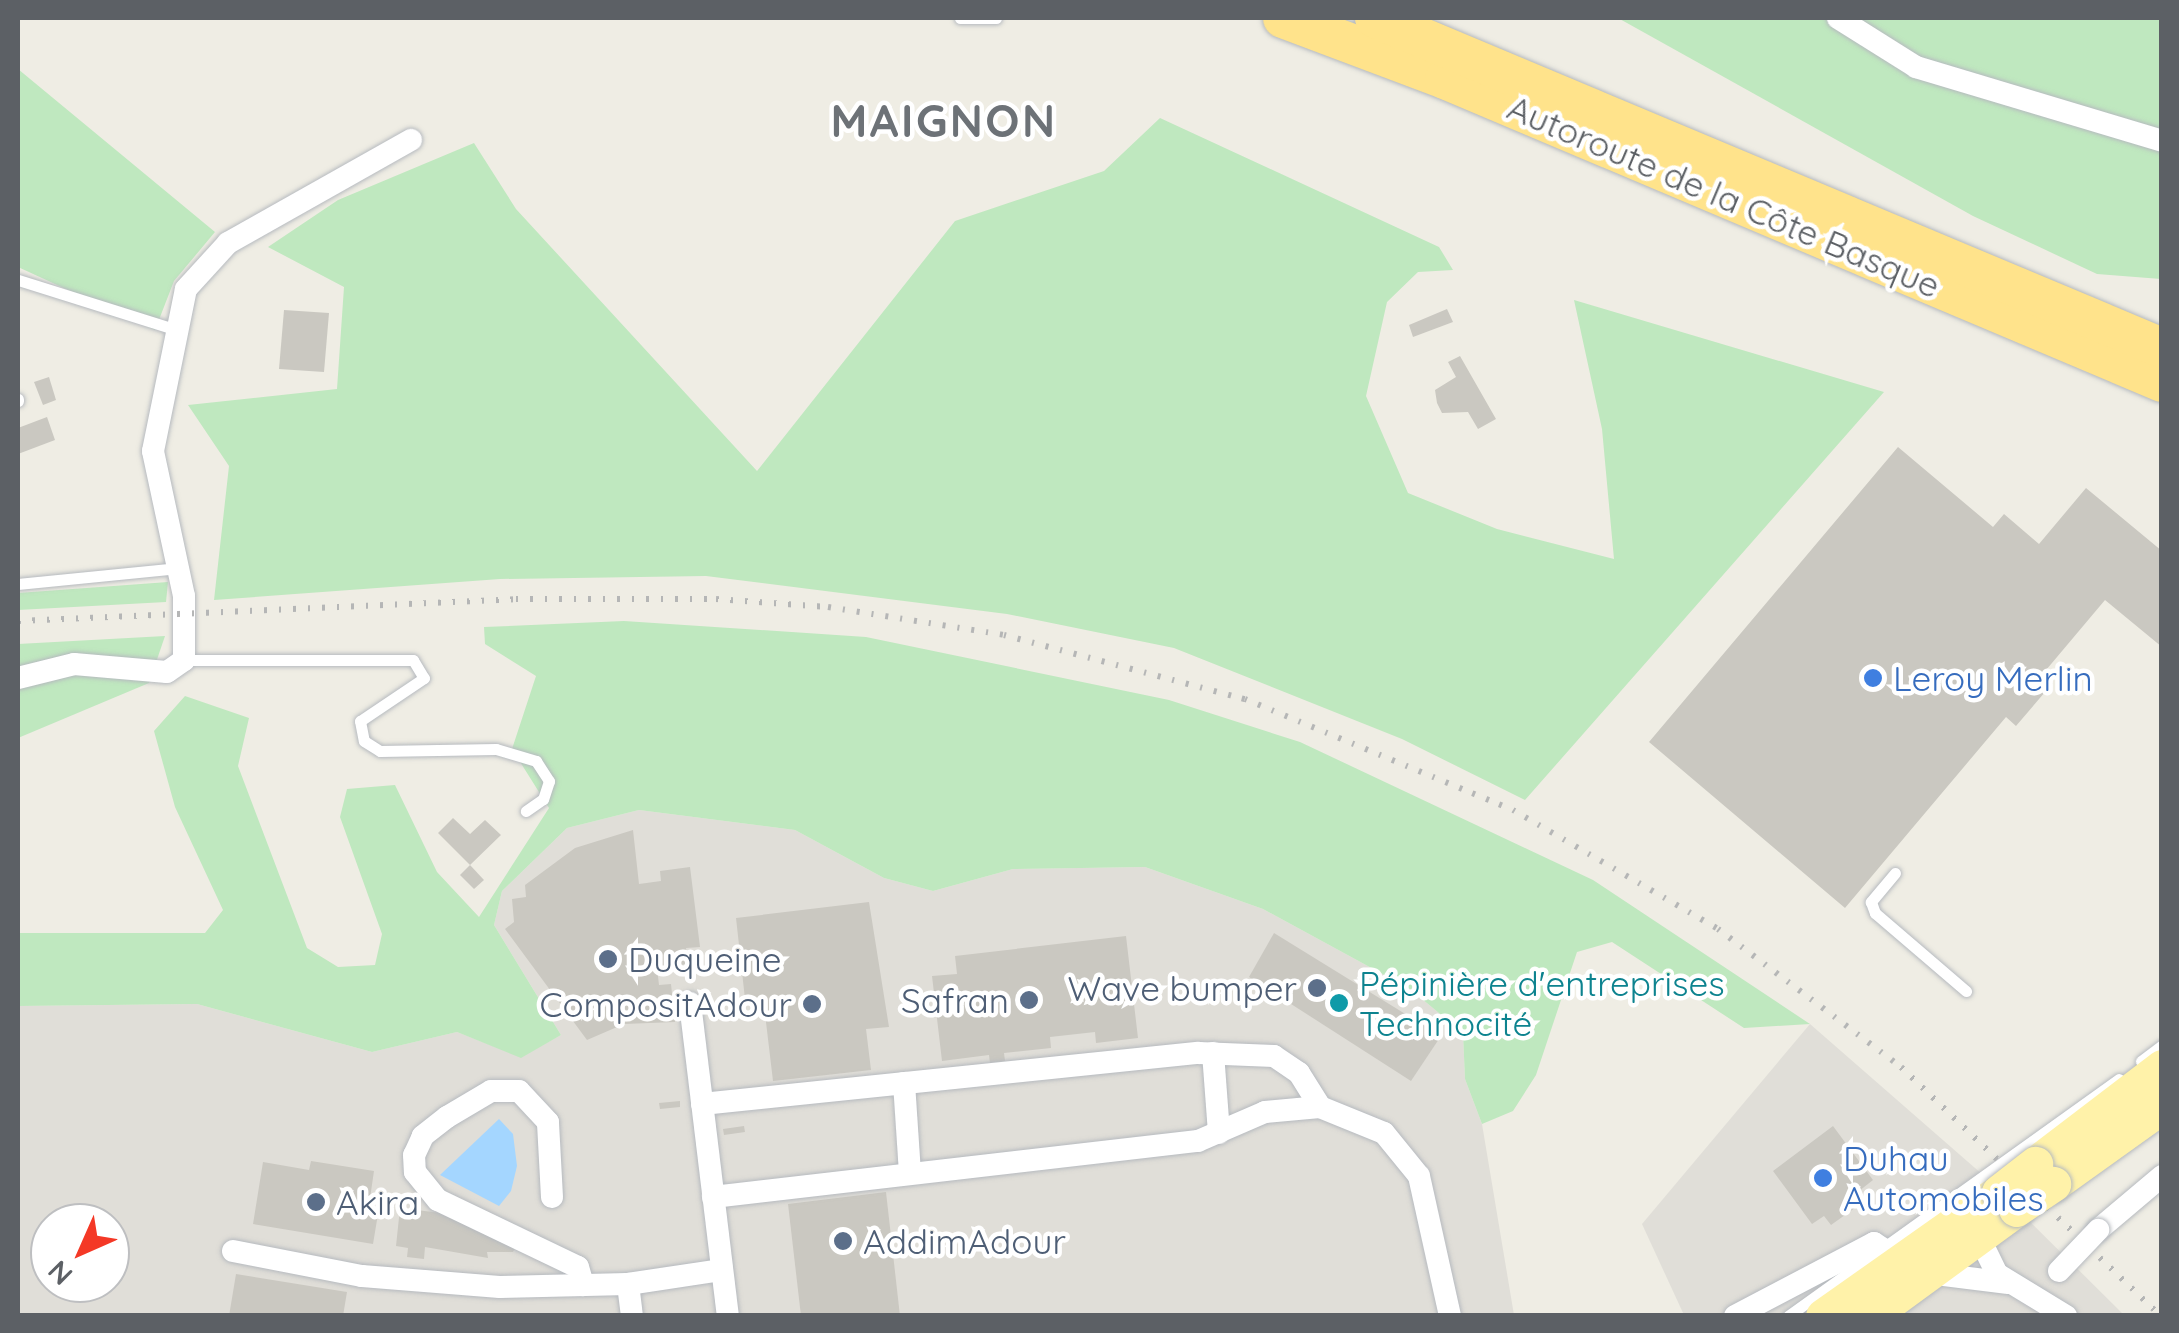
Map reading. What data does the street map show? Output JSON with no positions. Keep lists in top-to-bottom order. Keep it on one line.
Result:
{"streets":{"highway":["Autoroute de la Côte Basque"]},"districts":["MAIGNON"],"places":["Leroy Merlin","Duqueine","Wave bumper","Safran","Pépinière d'entreprises Technocité","CompositAdour","Duhau Automobiles","Akira","AddimAdour"],"north":"bottom left"}
